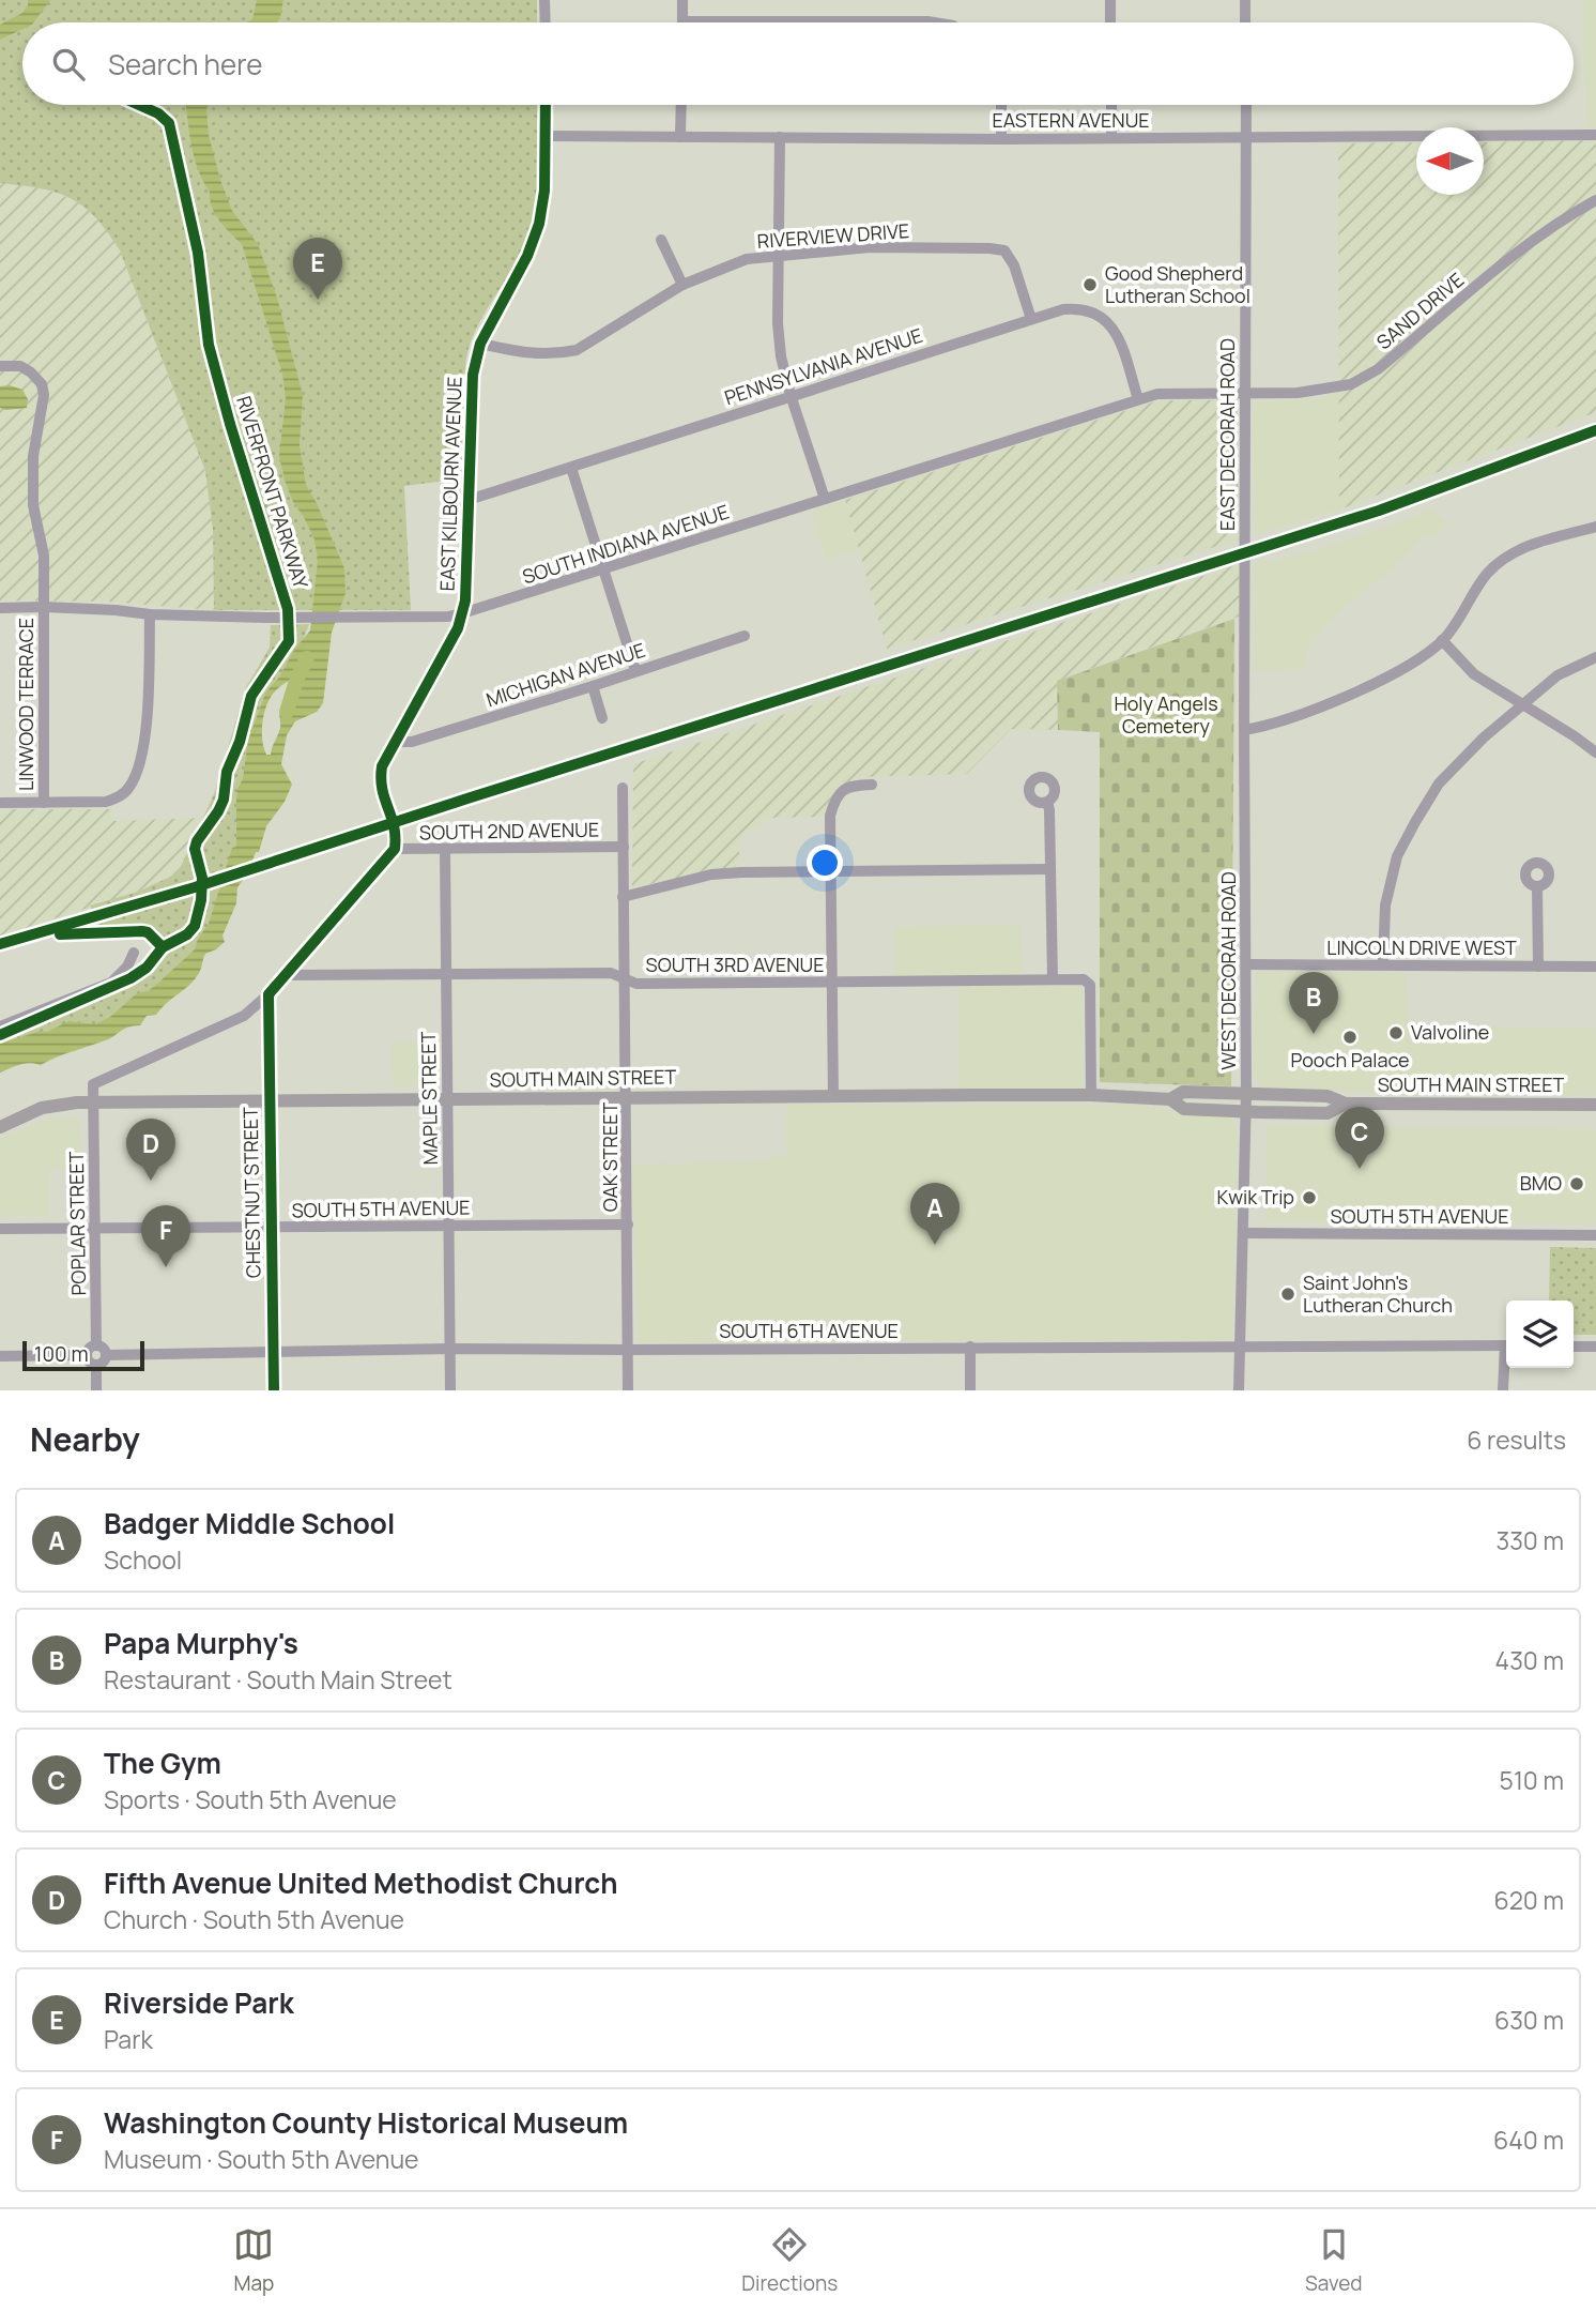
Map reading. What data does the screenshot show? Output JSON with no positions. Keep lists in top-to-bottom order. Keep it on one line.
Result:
{"streets":{"main road":["SOUTH MAIN STREET"],"street":["EASTERN AVENUE","RIVERVIEW DRIVE","SAND DRIVE","PENNSYLVANIA AVENUE","EAST DECORAH ROAD","EAST KILBOURN AVENUE","SOUTH INDIANA AVENUE","MICHIGAN AVENUE","LINWOOD TERRACE","SOUTH 2ND AVENUE","LINCOLN DRIVE WEST","SOUTH 3RD AVENUE","WEST DECORAH ROAD","MAPLE STREET","OAK STREET","CHESTNUT STREET","SOUTH 5TH AVENUE","POPLAR STREET","SOUTH 6TH AVENUE"],"cycle path":["RIVERFRONT PARKWAY"]},"crossings":[["EASTERN AVENUE","EAST DECORAH ROAD"],["EASTERN AVENUE","EAST KILBOURN AVENUE"],["RIVERVIEW DRIVE","PENNSYLVANIA AVENUE"],["RIVERVIEW DRIVE","EAST KILBOURN AVENUE"],["SAND DRIVE","EAST DECORAH ROAD"],["SAND DRIVE","SOUTH INDIANA AVENUE"],["PENNSYLVANIA AVENUE","EAST KILBOURN AVENUE"],["PENNSYLVANIA AVENUE","SOUTH INDIANA AVENUE"],["EAST DECORAH ROAD","SOUTH INDIANA AVENUE"],["EAST DECORAH ROAD","WEST DECORAH ROAD"],["EAST KILBOURN AVENUE","SOUTH INDIANA AVENUE"],["EAST KILBOURN AVENUE","MICHIGAN AVENUE"],["EAST KILBOURN AVENUE","SOUTH 2ND AVENUE"],["SOUTH INDIANA AVENUE","LINWOOD TERRACE"],["SOUTH 2ND AVENUE","MAPLE STREET"],["SOUTH 2ND AVENUE","OAK STREET"],["LINCOLN DRIVE WEST","WEST DECORAH ROAD"],["SOUTH 3RD AVENUE","SOUTH MAIN STREET"],["SOUTH 3RD AVENUE","MAPLE STREET"],["SOUTH 3RD AVENUE","OAK STREET"],["WEST DECORAH ROAD","SOUTH MAIN STREET"],["WEST DECORAH ROAD","SOUTH 5TH AVENUE"],["WEST DECORAH ROAD","SOUTH 6TH AVENUE"],["SOUTH MAIN STREET","MAPLE STREET"],["SOUTH MAIN STREET","OAK STREET"],["SOUTH MAIN STREET","CHESTNUT STREET"],["SOUTH MAIN STREET","POPLAR STREET"],["MAPLE STREET","SOUTH 5TH AVENUE"],["MAPLE STREET","SOUTH 6TH AVENUE"],["OAK STREET","SOUTH 5TH AVENUE"],["OAK STREET","SOUTH 6TH AVENUE"],["CHESTNUT STREET","SOUTH 5TH AVENUE"],["CHESTNUT STREET","SOUTH 6TH AVENUE"],["SOUTH 5TH AVENUE","POPLAR STREET"],["POPLAR STREET","SOUTH 6TH AVENUE"]],"parks":["Holy Angels Cemetery"],"places":["Good Shepherd Lutheran School","Valvoline","Pooch Palace","BMO","Kwik Trip","Saint John's Lutheran Church"],"scale_bar":"100 m","north":"left","page":{"search":"Search here","pins":["E","B","C","D","A","F"],"scale":"100 m","heading":["Nearby","6 results"],"list":[{"mark":"A","name":"Badger Middle School","note":"School","value":"330 m"},{"mark":"B","name":"Papa Murphy's","note":"Restaurant · South Main Street","value":"430 m"},{"mark":"C","name":"The Gym","note":"Sports · South 5th Avenue","value":"510 m"},{"mark":"D","name":"Fifth Avenue United Methodist Church","note":"Church · South 5th Avenue","value":"620 m"},{"mark":"E","name":"Riverside Park","note":"Park","value":"630 m"},{"mark":"F","name":"Washington County Historical Museum","note":"Museum · South 5th Avenue","value":"640 m"}],"nav":["Map","Directions","Saved"]}}
